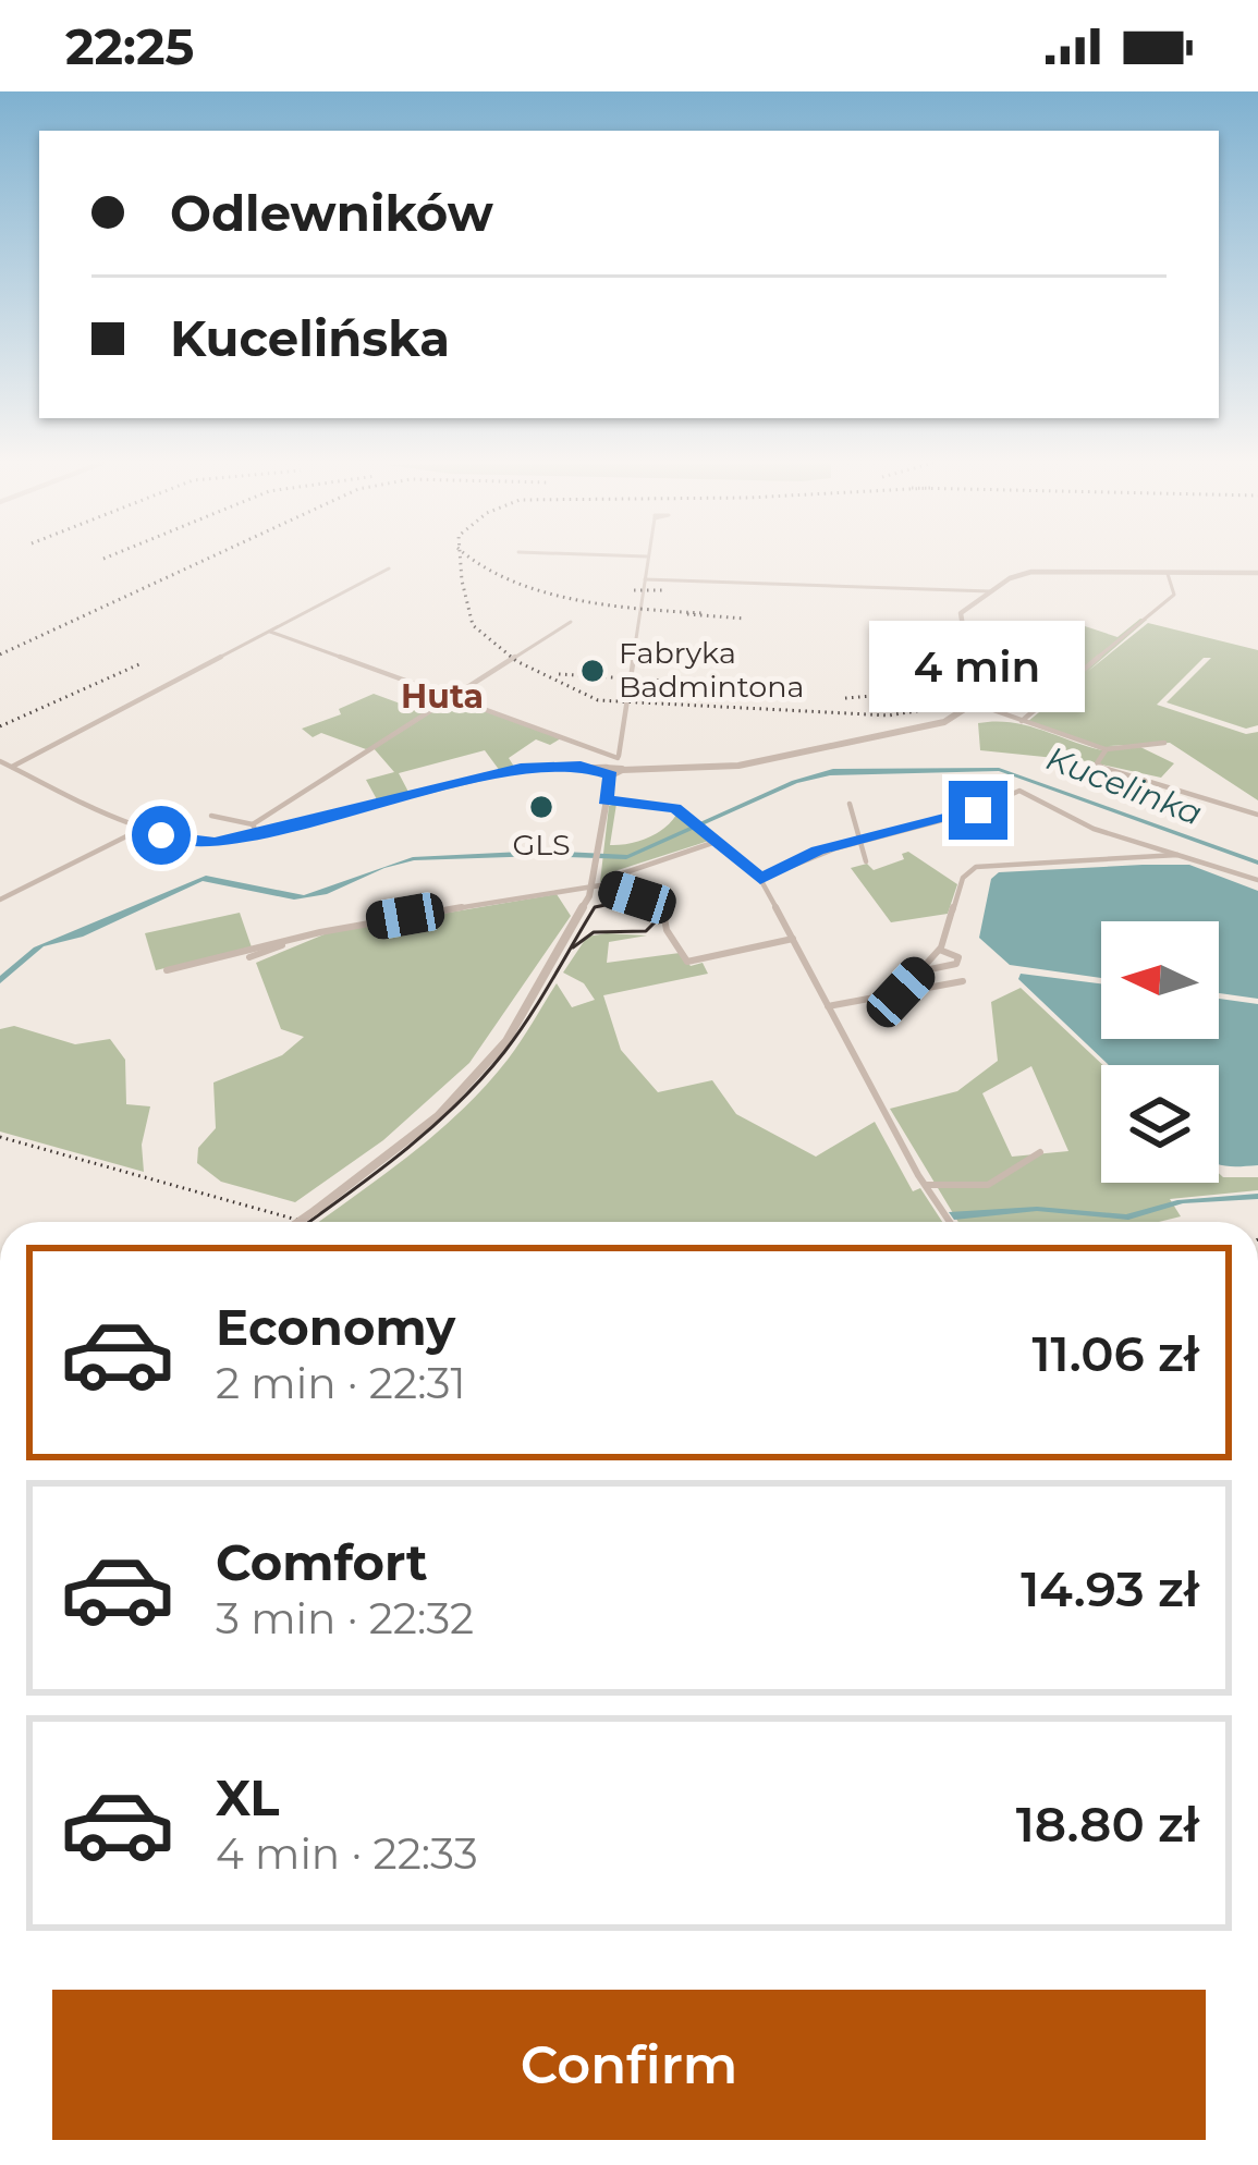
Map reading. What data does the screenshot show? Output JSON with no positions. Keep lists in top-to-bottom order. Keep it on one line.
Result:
{"districts":["Huta"],"water":["Kucelinka"],"places":["Fabryka Badmintona","GLS"],"north":"left","page":{"status":"22:25","banner":["Odlewników","Kucelińska"],"bubble":"4 min","list":[{"name":"Economy","note":"2 min · 22:31","value":"11.06 zł"},{"name":"Comfort","note":"3 min · 22:32","value":"14.93 zł"},{"name":"XL","note":"4 min · 22:33","value":"18.80 zł"}],"buttons":"Confirm"}}
